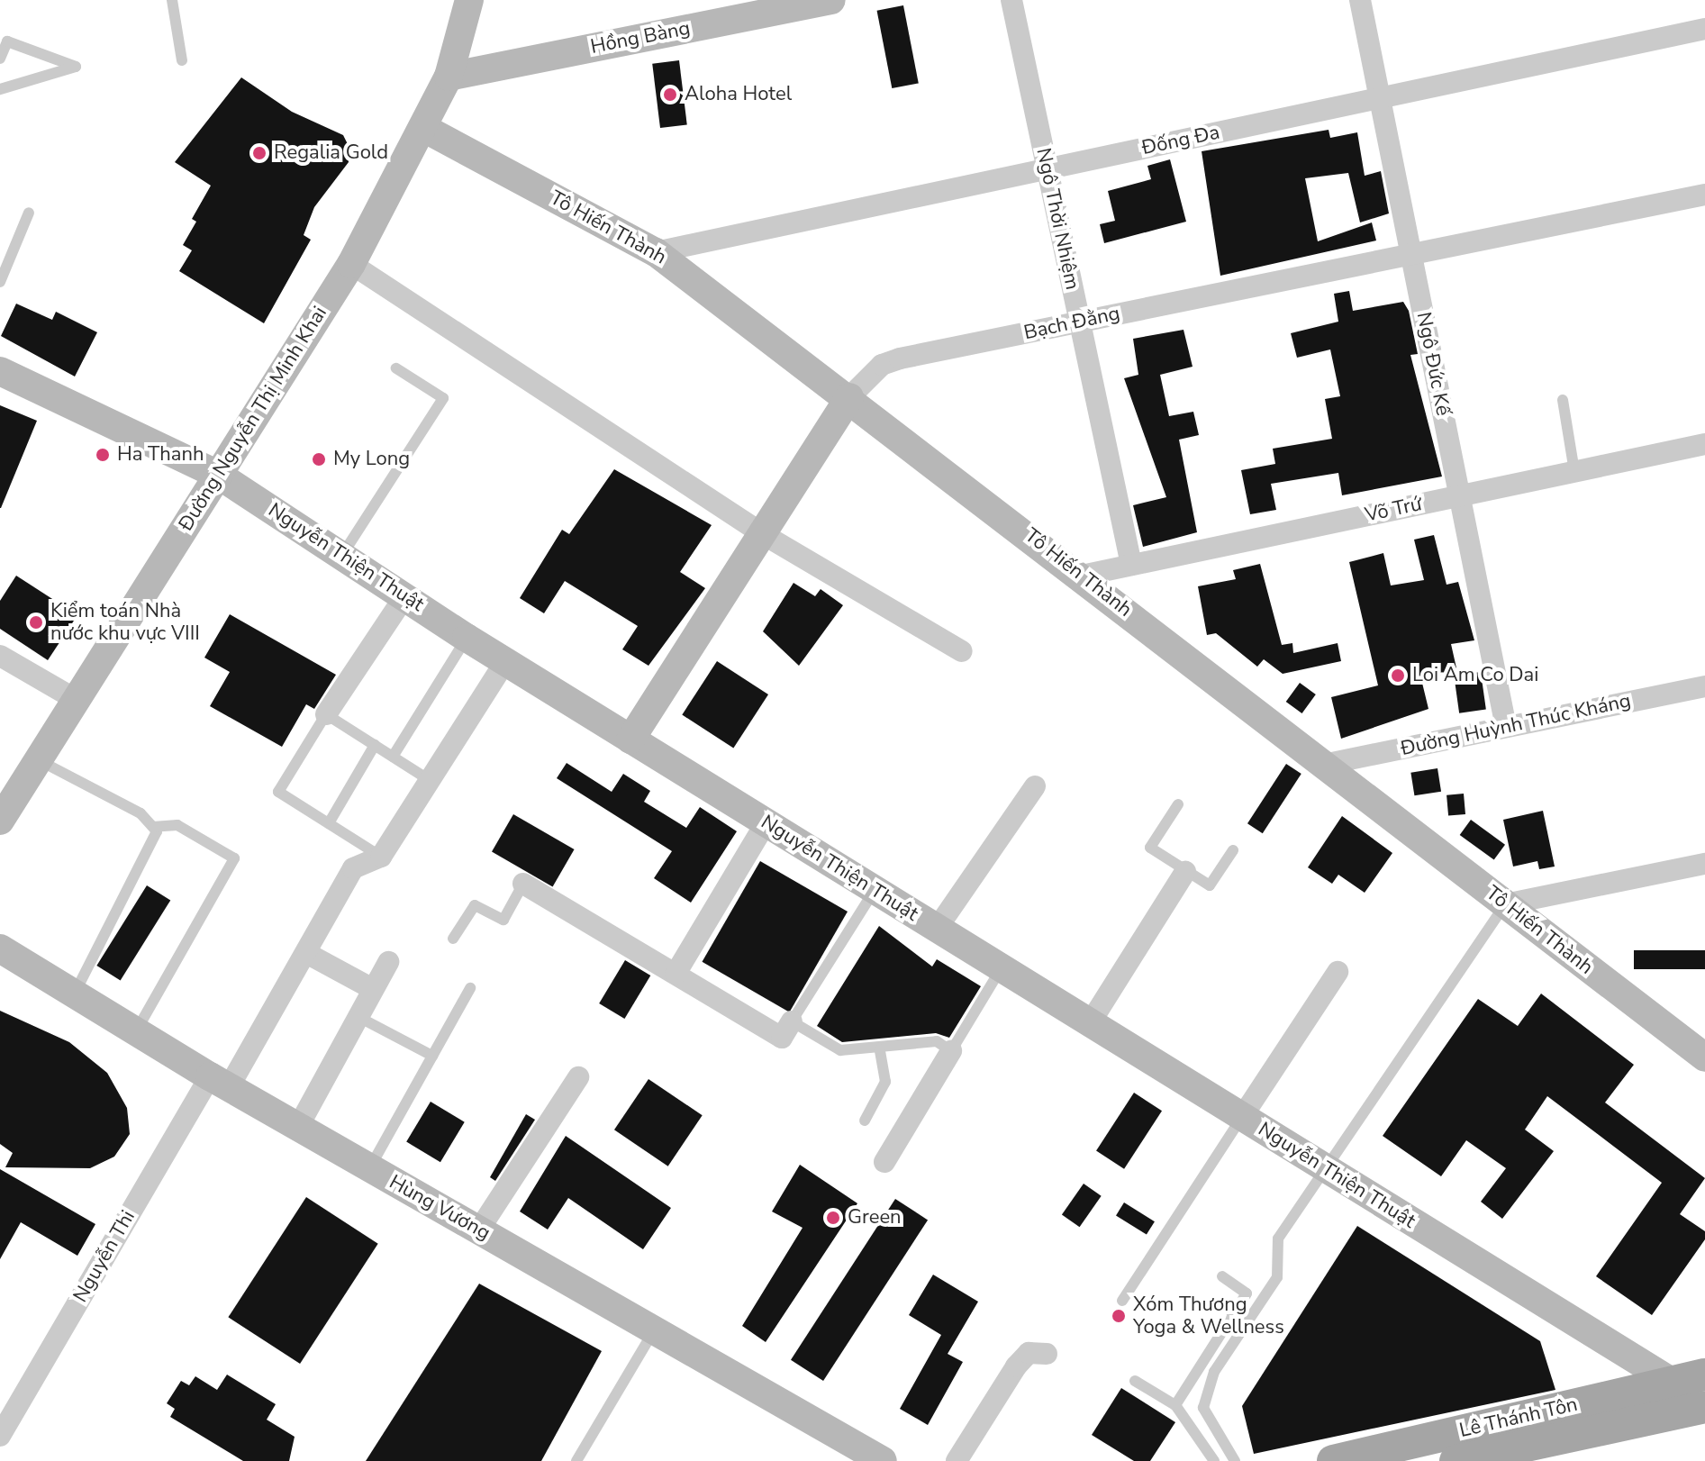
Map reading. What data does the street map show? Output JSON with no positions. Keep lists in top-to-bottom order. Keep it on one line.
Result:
{"streets":{"main road":["Lê Thánh Tôn"],"street":["Hồng Bàng","Đống Đa","Ngô Thời Nhiệm","Tô Hiến Thành","Bạch Đằng","Ngô Đức Kế","Đường Nguyễn Thị Minh Khai","Võ Trứ","Nguyễn Thiện Thuật","Đường Huỳnh Thúc Kháng","Hùng Vương","Nguyễn Thi"]},"crossings":[["Hồng Bàng","Đường Nguyễn Thị Minh Khai"],["Đống Đa","Ngô Thời Nhiệm"],["Đống Đa","Tô Hiến Thành"],["Đống Đa","Ngô Đức Kế"],["Ngô Thời Nhiệm","Bạch Đằng"],["Ngô Thời Nhiệm","Võ Trứ"],["Tô Hiến Thành","Bạch Đằng"],["Tô Hiến Thành","Đường Nguyễn Thị Minh Khai"],["Tô Hiến Thành","Võ Trứ"],["Tô Hiến Thành","Đường Huỳnh Thúc Kháng"],["Bạch Đằng","Ngô Đức Kế"],["Bạch Đằng","Nguyễn Thiện Thuật"],["Ngô Đức Kế","Võ Trứ"],["Ngô Đức Kế","Đường Huỳnh Thúc Kháng"],["Đường Nguyễn Thị Minh Khai","Nguyễn Thiện Thuật"],["Nguyễn Thiện Thuật","Lê Thánh Tôn"],["Hùng Vương","Nguyễn Thi"]],"places":["Aloha Hotel","Regalia Gold","Ha Thanh","My Long","Kiểm toán Nhà nước khu vực VIII","Loi Am Co Dai","Green","Xóm Thương Yoga & Wellness"]}
